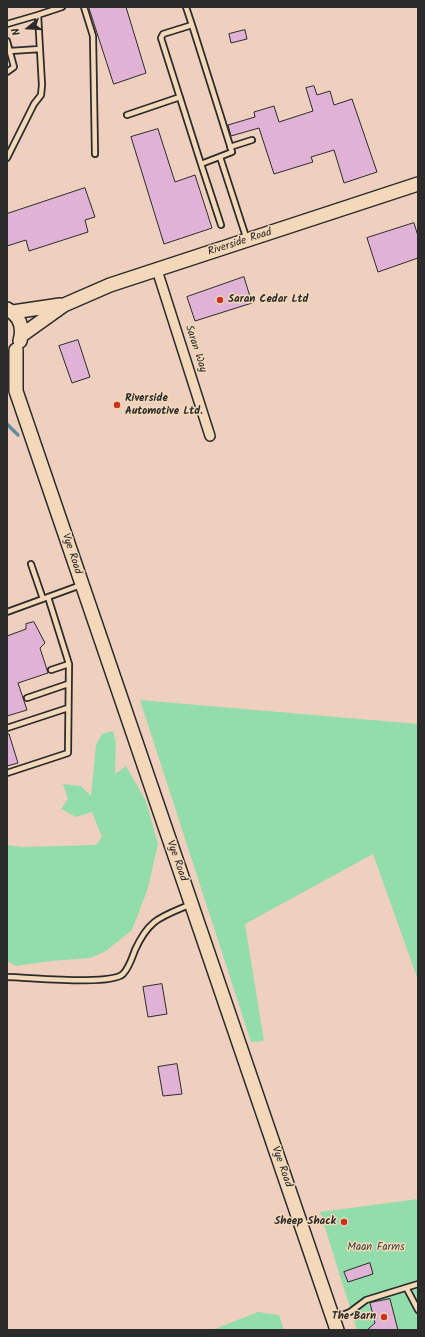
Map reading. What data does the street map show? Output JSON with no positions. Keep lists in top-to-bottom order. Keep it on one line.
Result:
{"streets":{"main road":["Riverside Road","Vye Road"],"street":["Saran Way"]},"crossings":[["Riverside Road","Saran Way"]],"parks":["Maan Farms"],"places":["Saran Cedar Ltd","Riverside Automotive Ltd.","Sheep Shack","The Barn"],"north":"left"}
